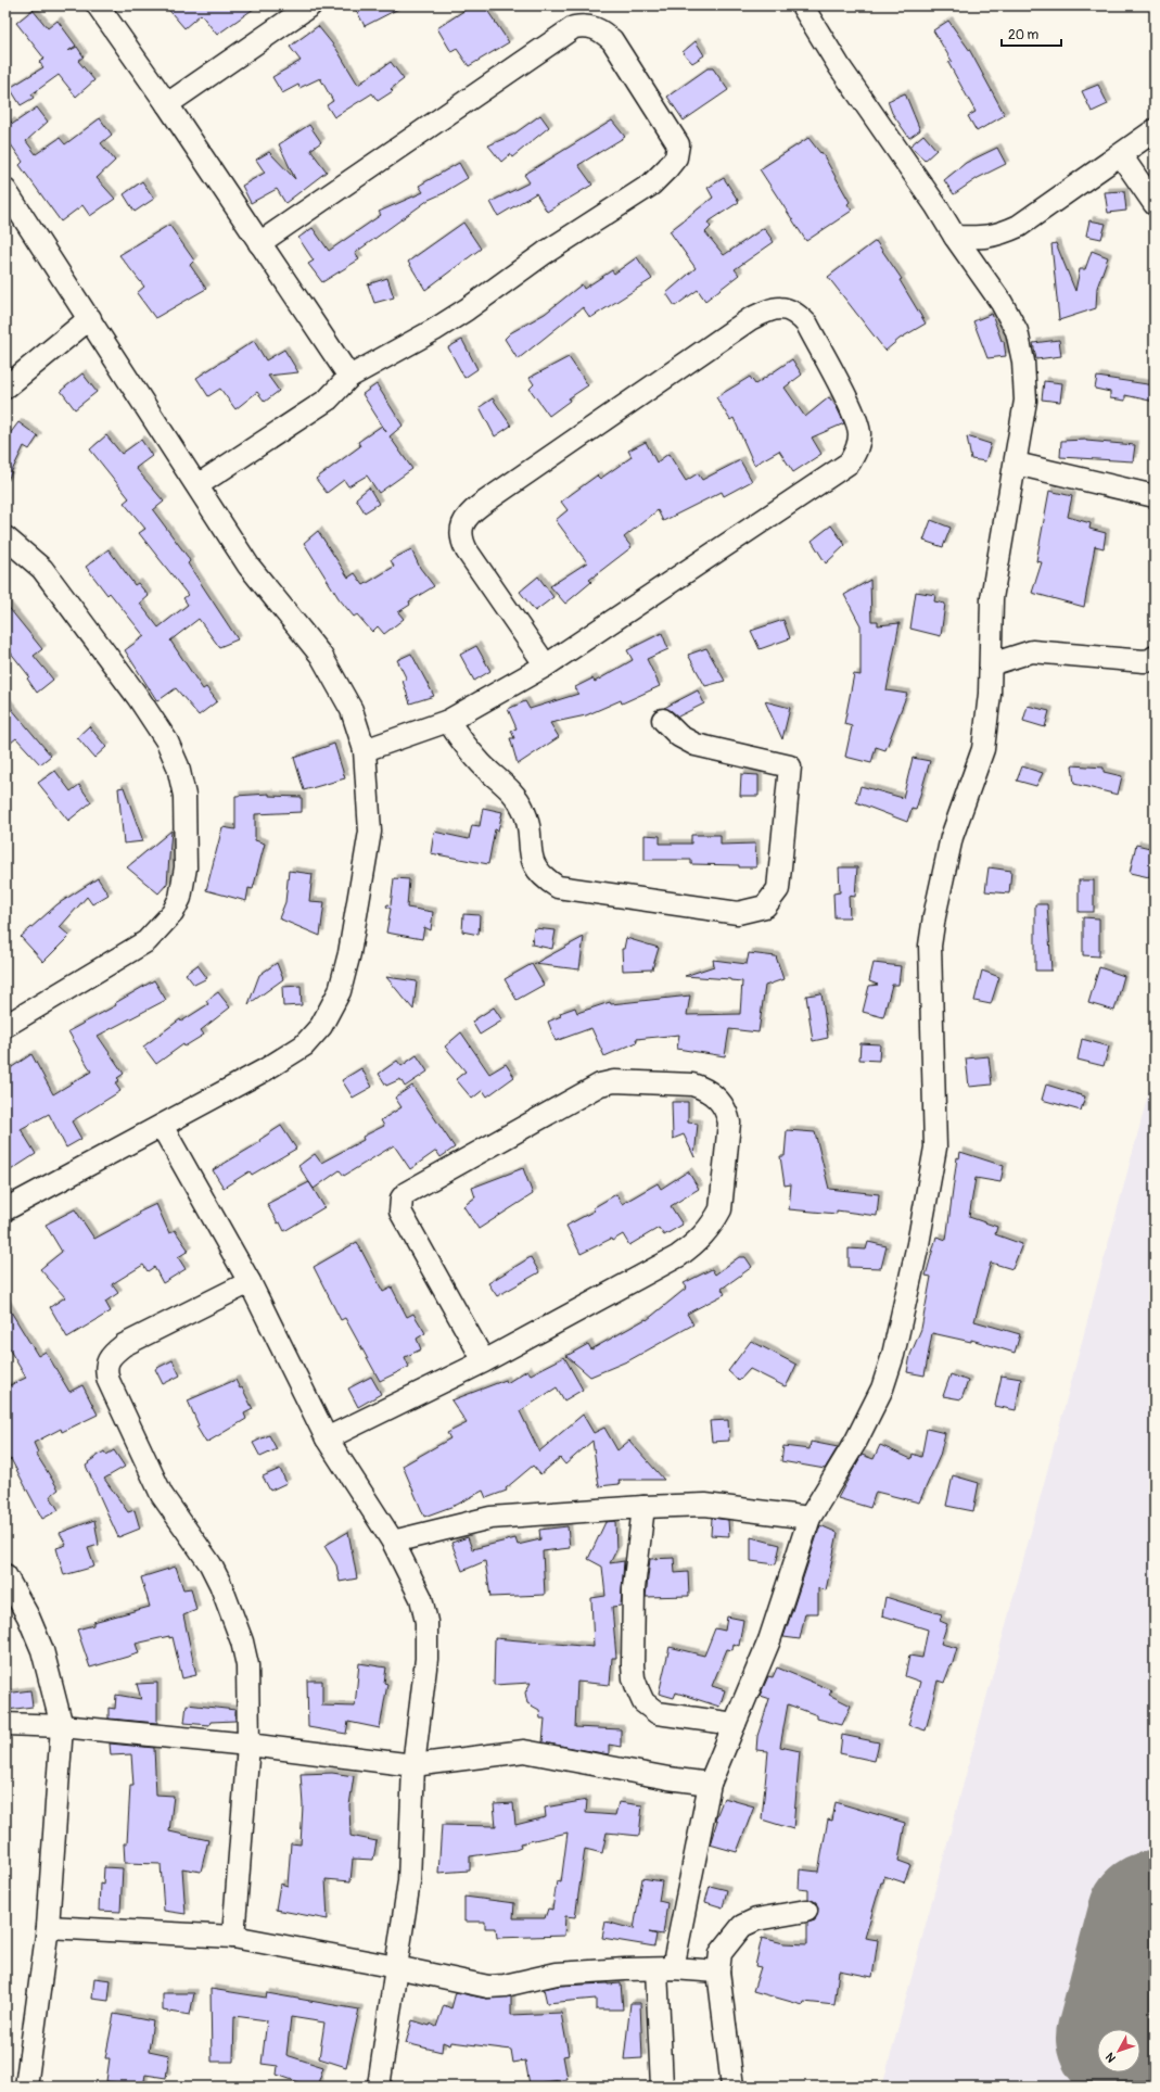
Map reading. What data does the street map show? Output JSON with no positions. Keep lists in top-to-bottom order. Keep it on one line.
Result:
{"scale_bar":"20 m","north":"bottom left"}
